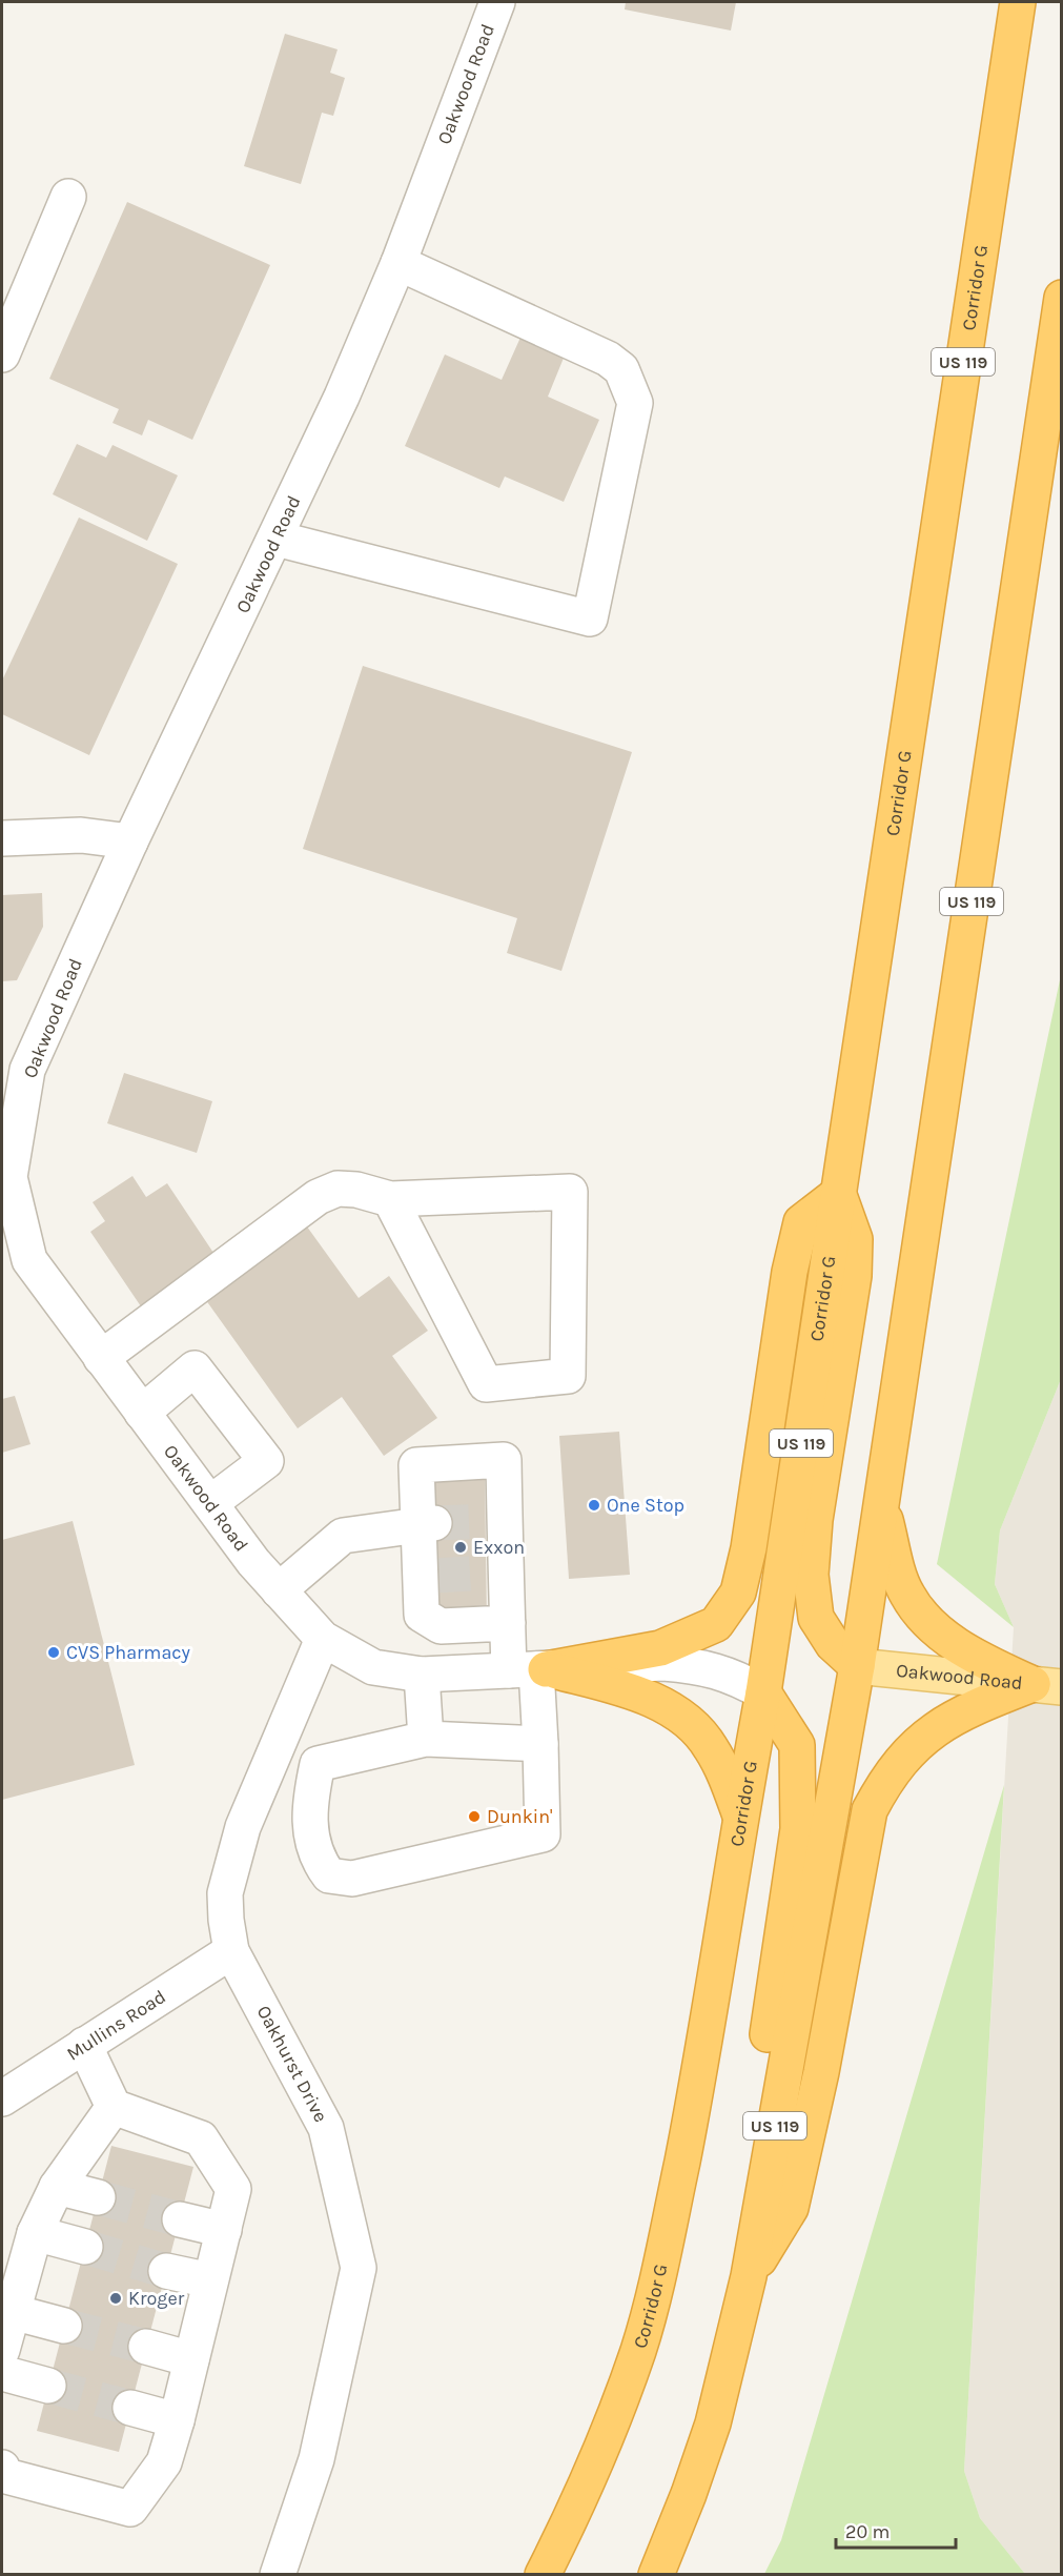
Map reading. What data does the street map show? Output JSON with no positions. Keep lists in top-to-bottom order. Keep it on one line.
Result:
{"streets":{"highway":["Corridor G","US 119"],"main road":["Oakwood Road"],"street":["Mullins Road","Oakhurst Drive"]},"crossings":[["Oakwood Road","Corridor G"],["Oakwood Road","US 119"],["Oakwood Road","Oakhurst Drive"],["Mullins Road","Oakhurst Drive"]],"places":["One Stop","Exxon","CVS Pharmacy","Dunkin'","Kroger"],"scale_bar":"20 m"}
